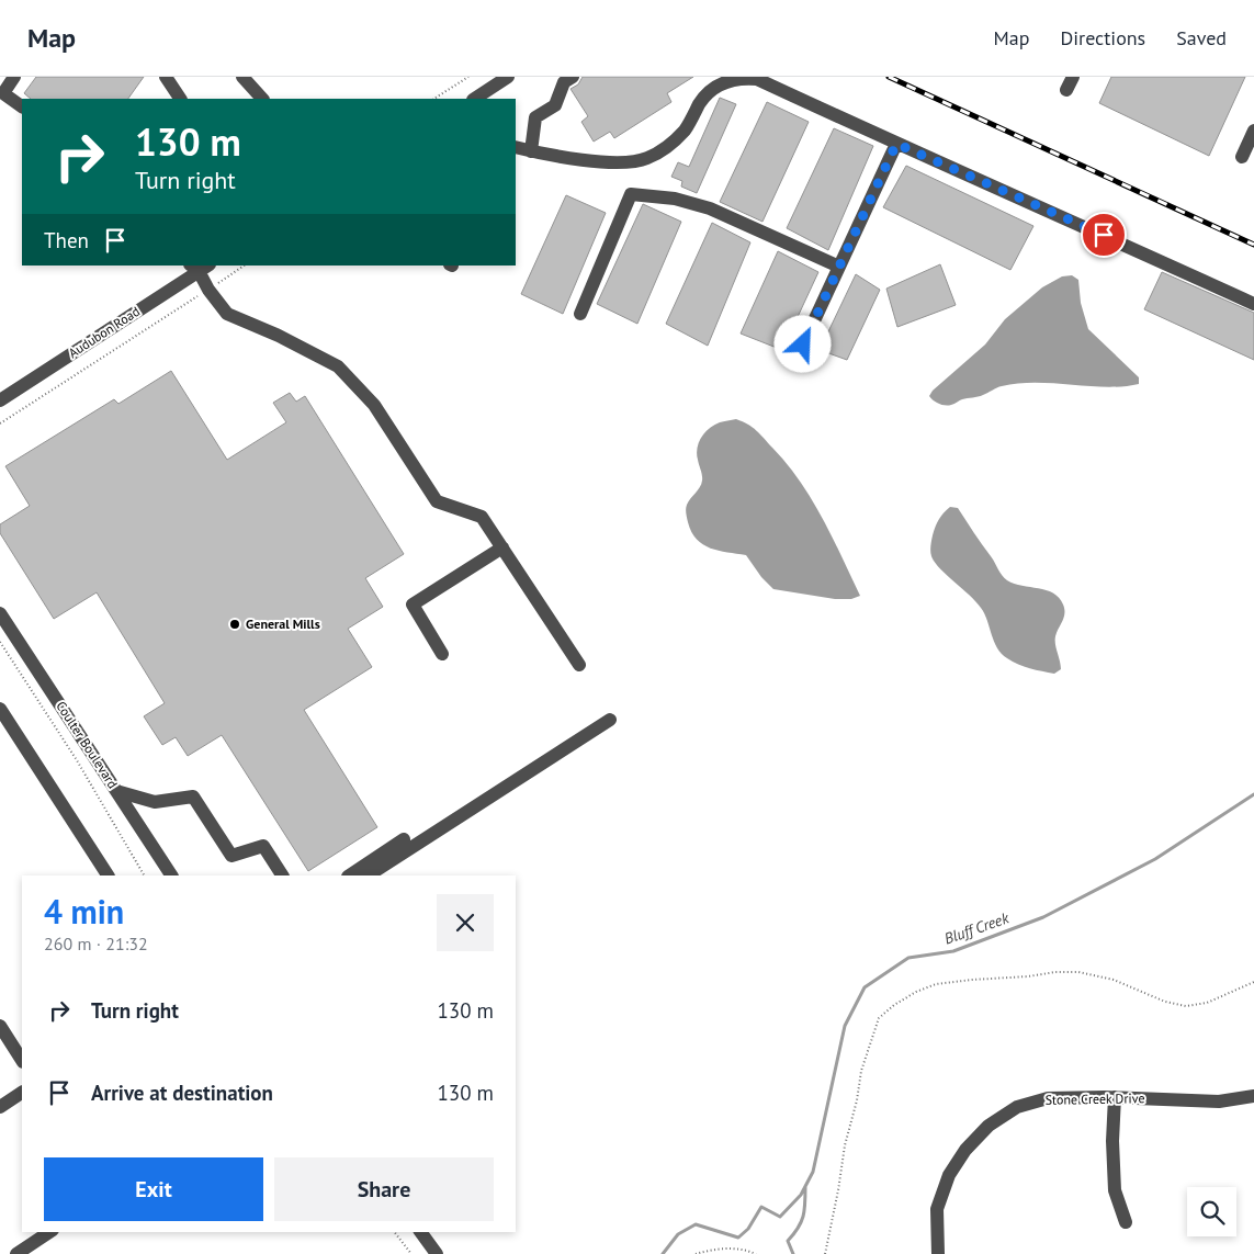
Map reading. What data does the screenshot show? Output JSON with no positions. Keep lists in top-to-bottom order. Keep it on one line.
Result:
{"streets":{"street":["Audubon Road","Coulter Boulevard","Stone Creek Drive"]},"water":["Bluff Creek"],"places":["General Mills"],"page":{"header":"Map","nav":["Map","Directions","Saved"],"turn":["130 m","Turn right"],"then":"Then","heading":["4 min","260 m · 21:32"],"list":[{"name":"Turn right","value":"130 m"},{"name":"Arrive at destination","value":"130 m"}],"buttons":["Exit","Share"]}}
